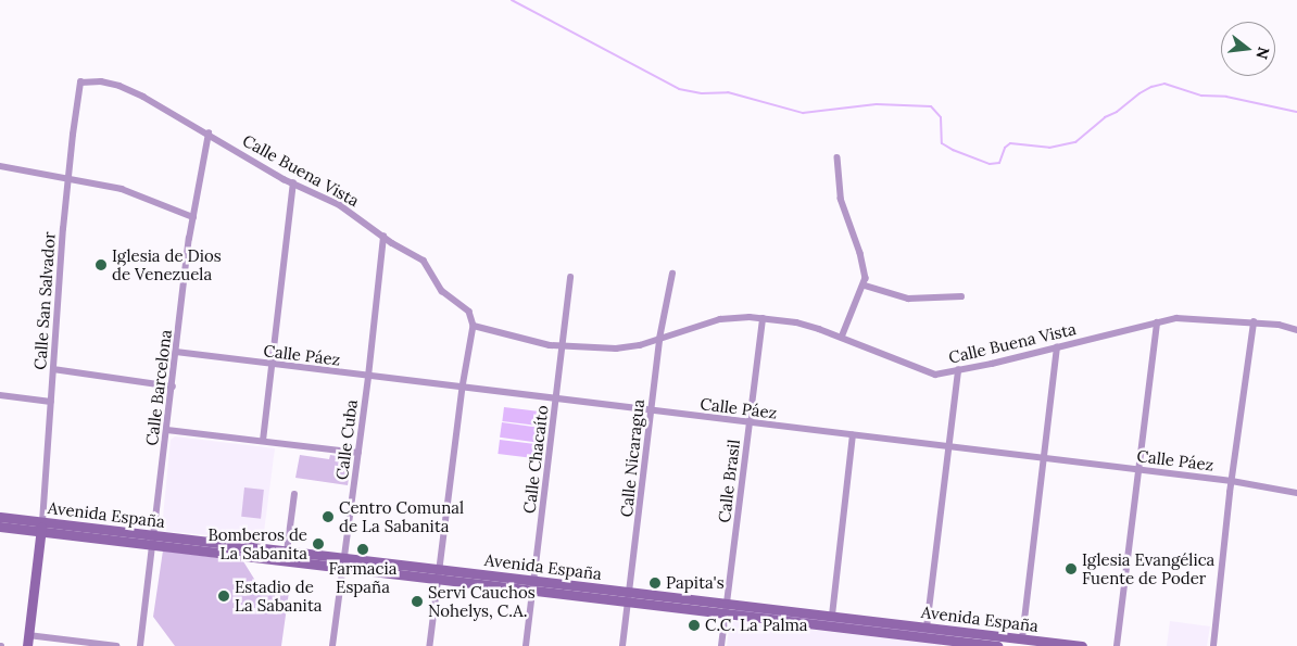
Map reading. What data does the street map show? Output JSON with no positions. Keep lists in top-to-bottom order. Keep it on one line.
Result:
{"streets":{"main road":["Avenida España"],"street":["Calle Buena Vista","Calle San Salvador","Calle Páez","Calle Barcelona","Calle Cuba","Calle Nicaragua","Calle Chacaíto","Calle Brasil"]},"crossings":[["Calle Buena Vista","Calle San Salvador"],["Calle Buena Vista","Calle Barcelona"],["Calle Buena Vista","Calle Cuba"],["Calle Buena Vista","Calle Nicaragua"],["Calle Buena Vista","Calle Chacaíto"],["Calle Buena Vista","Calle Brasil"],["Calle San Salvador","Avenida España"],["Calle Páez","Calle Barcelona"],["Calle Páez","Calle Cuba"],["Calle Páez","Calle Nicaragua"],["Calle Páez","Calle Chacaíto"],["Calle Páez","Calle Brasil"],["Calle Barcelona","Avenida España"],["Calle Cuba","Avenida España"],["Calle Nicaragua","Avenida España"],["Calle Chacaíto","Avenida España"],["Calle Brasil","Avenida España"]],"places":["Iglesia de Dios de Venezuela","Centro Comunal de La Sabanita","Bomberos de La Sabanita","Farmacia España","Iglesia Evangélica Fuente de Poder","Papita's","Estadio de La Sabanita","Servi Cauchos Nohelys, C.A.","C.C. La Palma"],"north":"right"}
